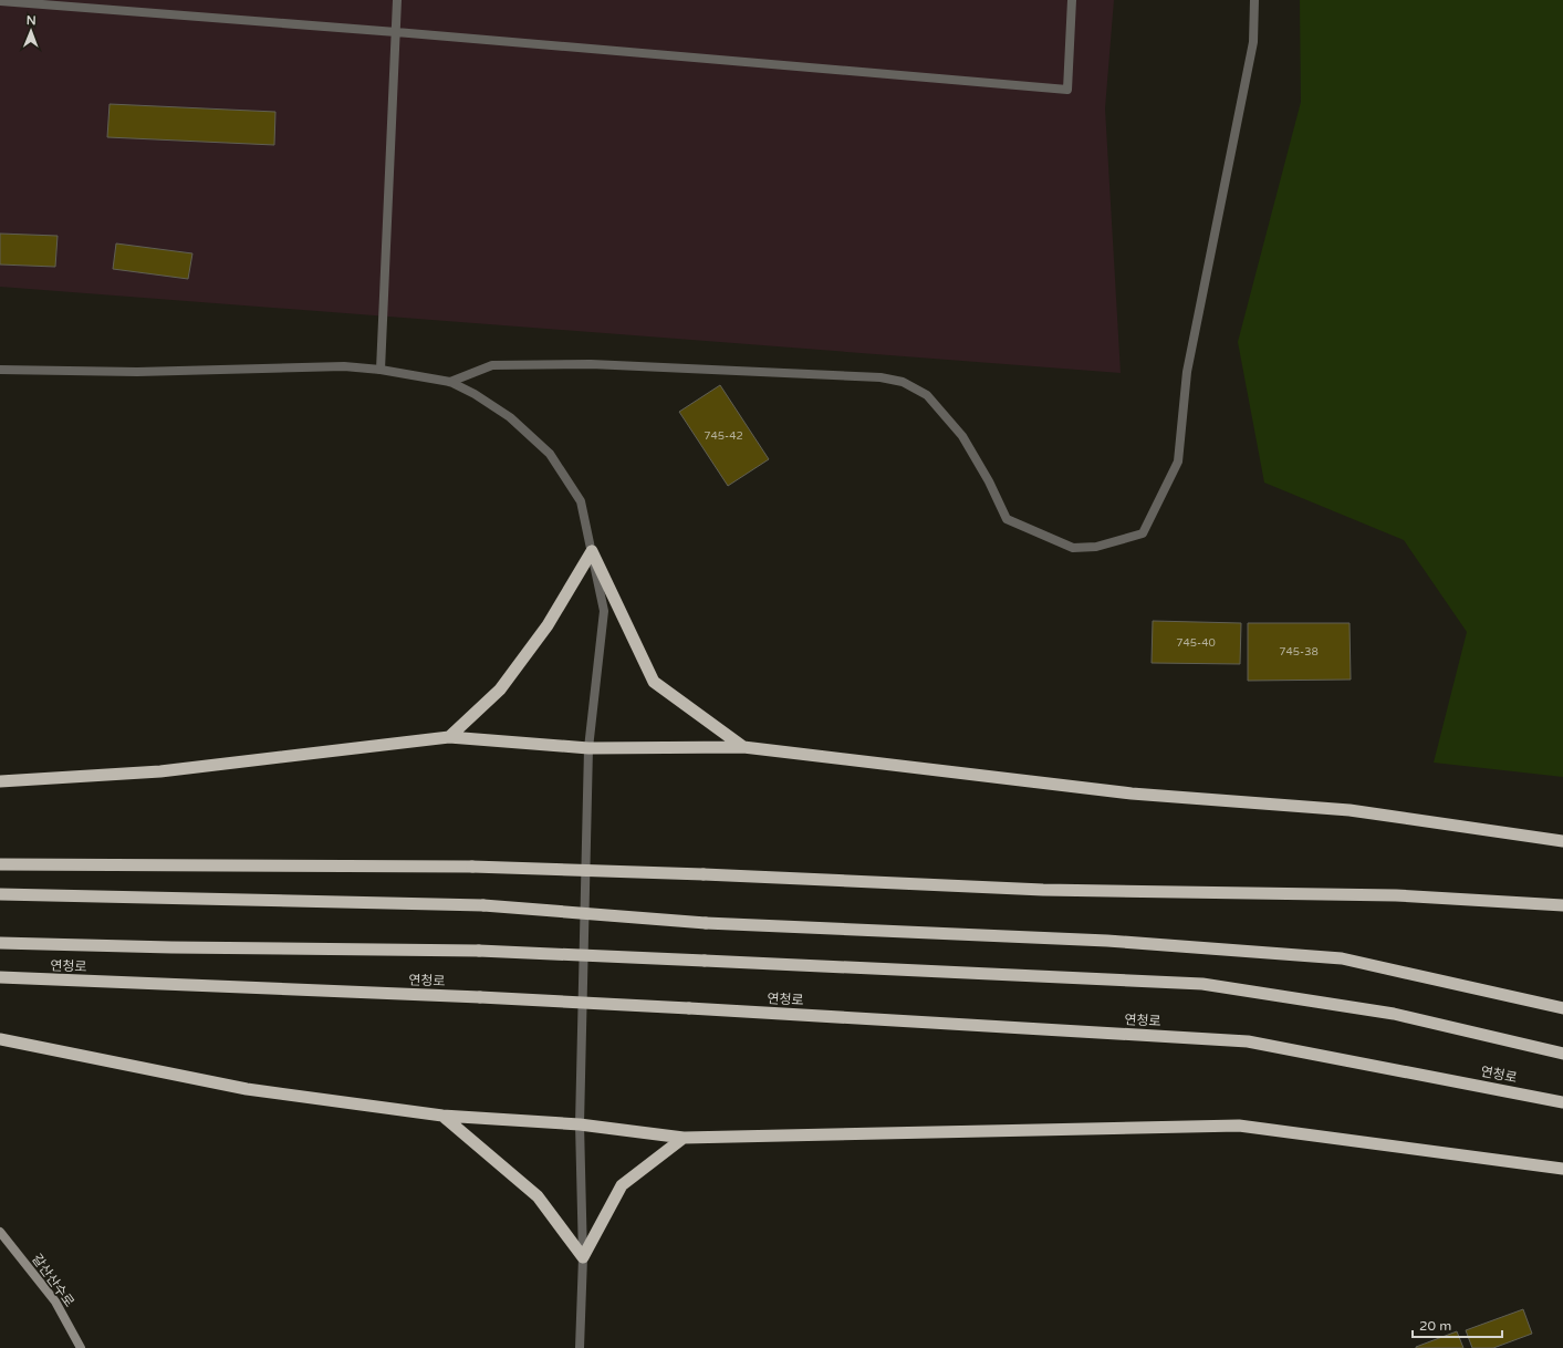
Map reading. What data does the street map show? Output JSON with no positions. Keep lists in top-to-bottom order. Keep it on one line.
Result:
{"streets":{"highway":["연청로"],"main road":["갈산산수로"]},"house_numbers":["745-42","745-40","745-38"],"scale_bar":"20 m","north":"top"}
